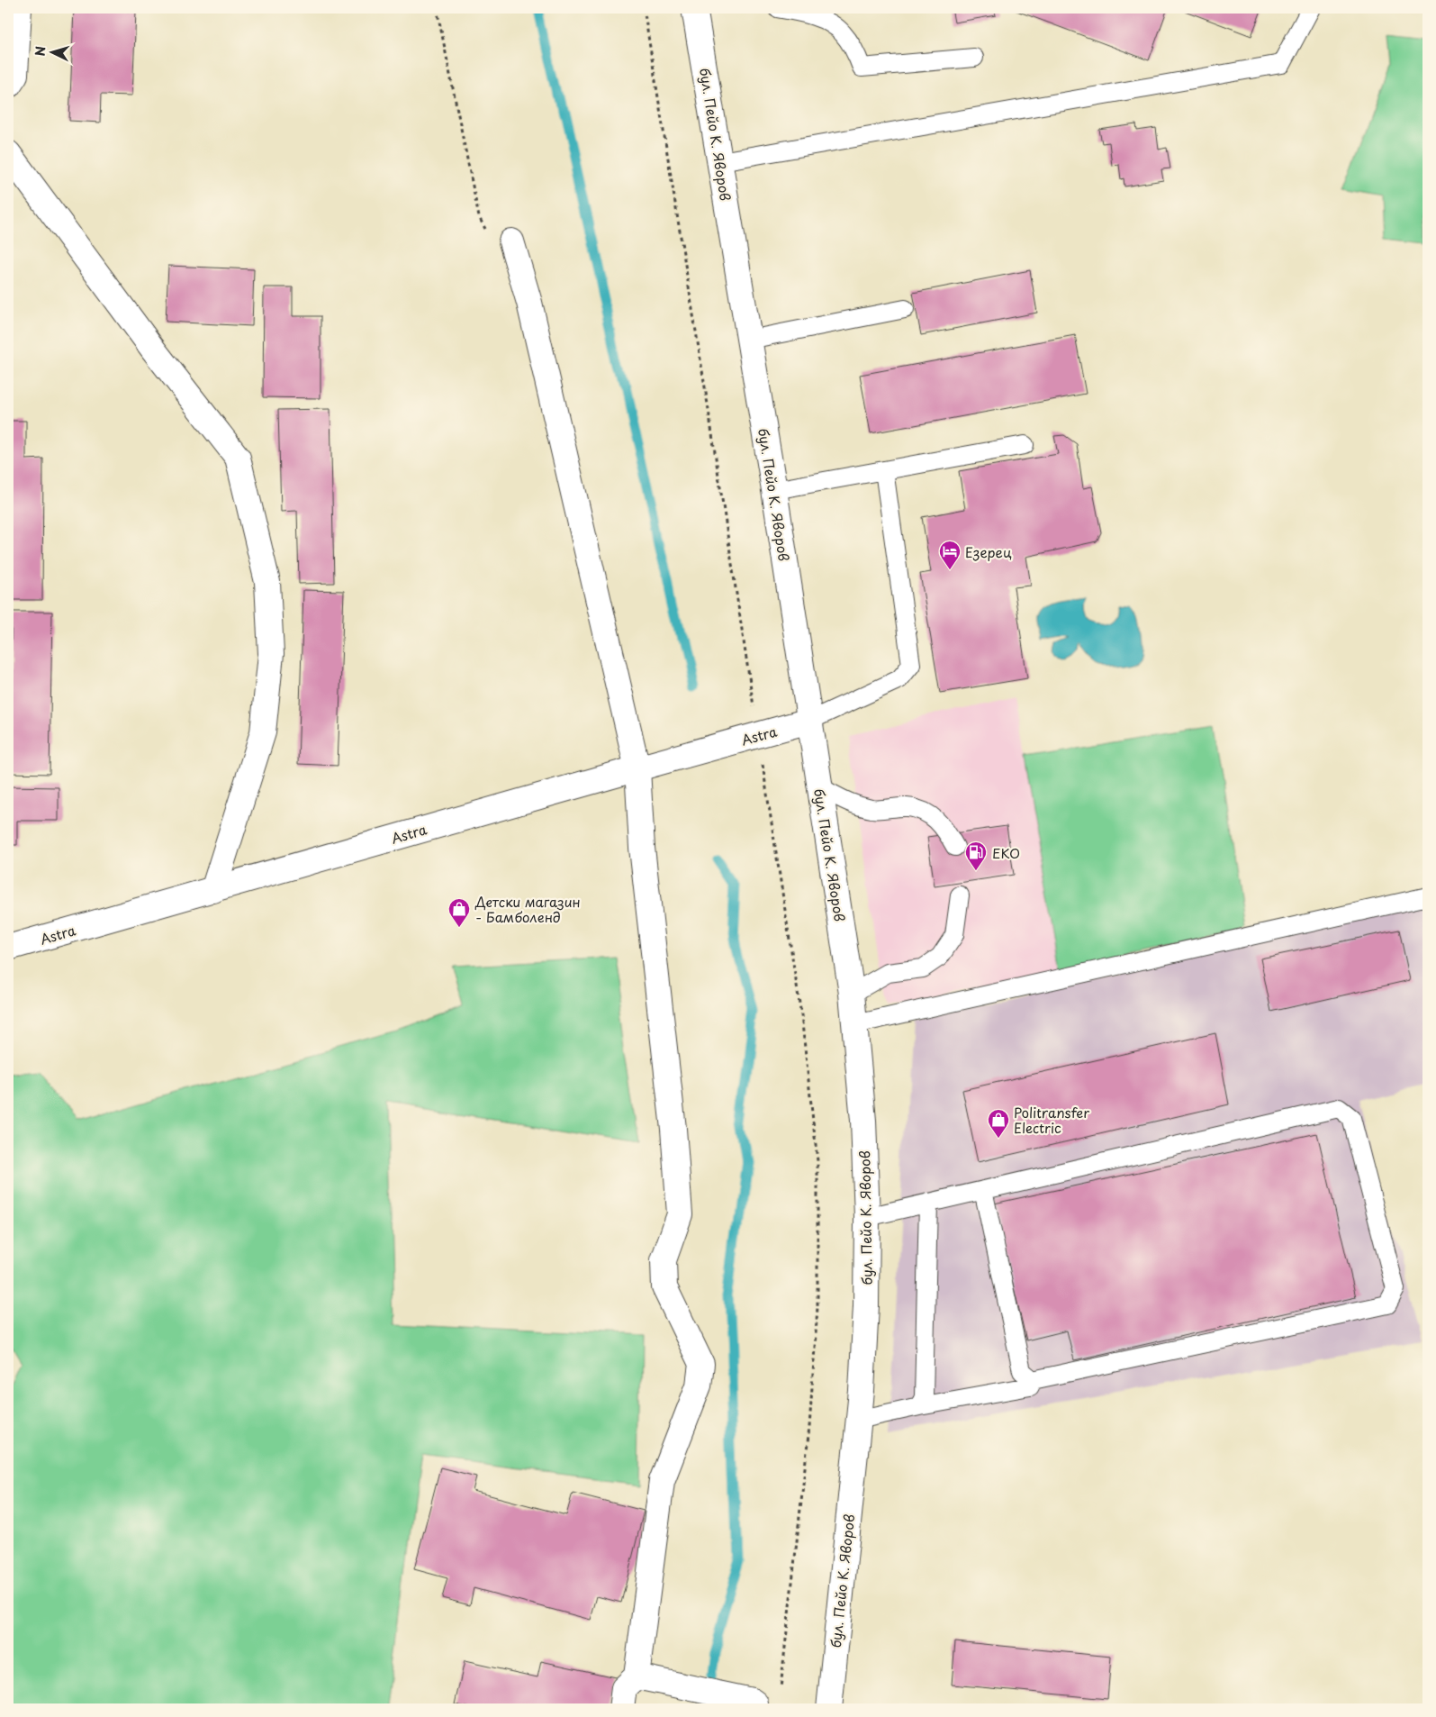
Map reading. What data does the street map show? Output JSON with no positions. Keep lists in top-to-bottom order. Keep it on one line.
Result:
{"streets":{"street":["бул. Пейо К. Яворов","Astra"]},"crossings":[["бул. Пейо К. Яворов","Astra"]],"places":{"hotel":["Езерец"],"fuel station":["EKO"],"shop":["Детски магазин - Бамболенд","Politransfer Electric"]},"north":"left"}
